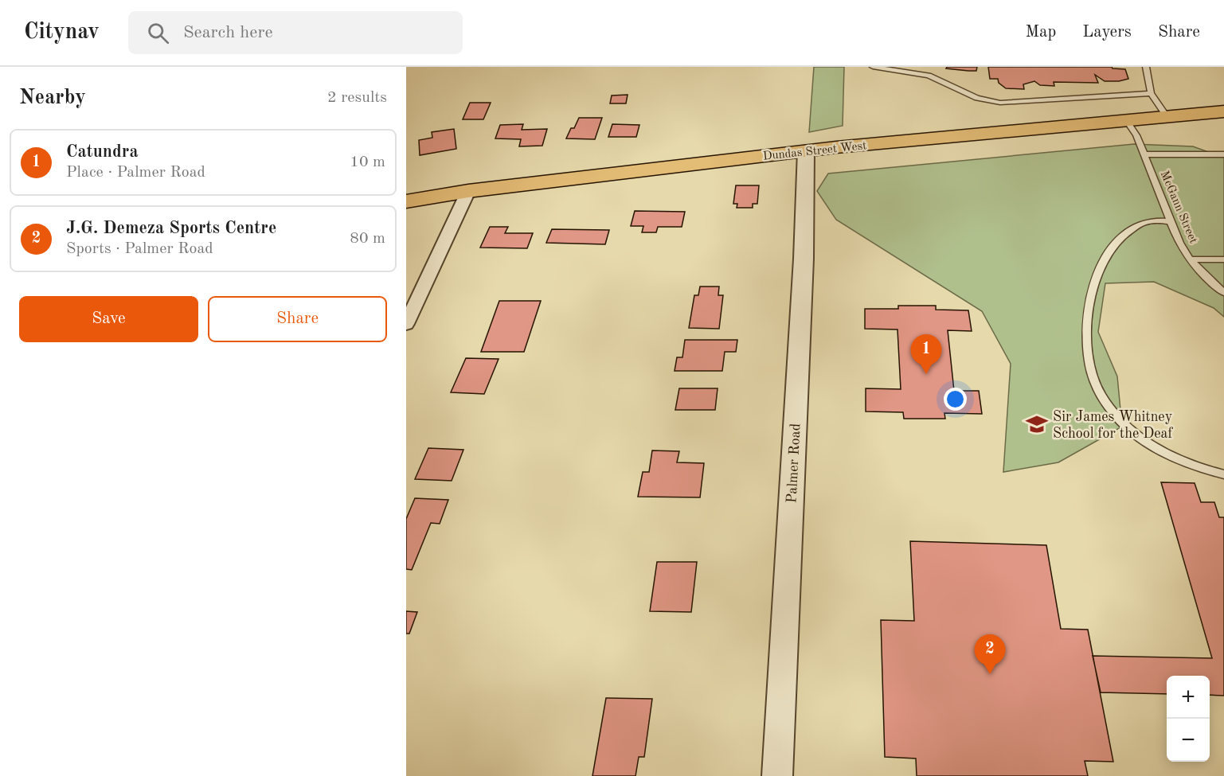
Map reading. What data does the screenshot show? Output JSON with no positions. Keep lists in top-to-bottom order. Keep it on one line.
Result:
{"streets":{"main road":["Dundas Street West"],"street":["Palmer Road"],"lane":["McGann Street"]},"crossings":[["Dundas Street West","McGann Street"],["Dundas Street West","Palmer Road"]],"places":{"school or university":["Sir James Whitney School for the Deaf"]},"page":{"header":"Citynav","search":"Search here","nav":["Map","Layers","Share"],"heading":["Nearby","2 results"],"list":[{"mark":"1","name":"Catundra","note":"Place · Palmer Road","value":"10 m"},{"mark":"2","name":"J.G. Demeza Sports Centre","note":"Sports · Palmer Road","value":"80 m"}],"buttons":["Save","Share"],"pins":["1","2"],"map_buttons":["+","−"]}}
